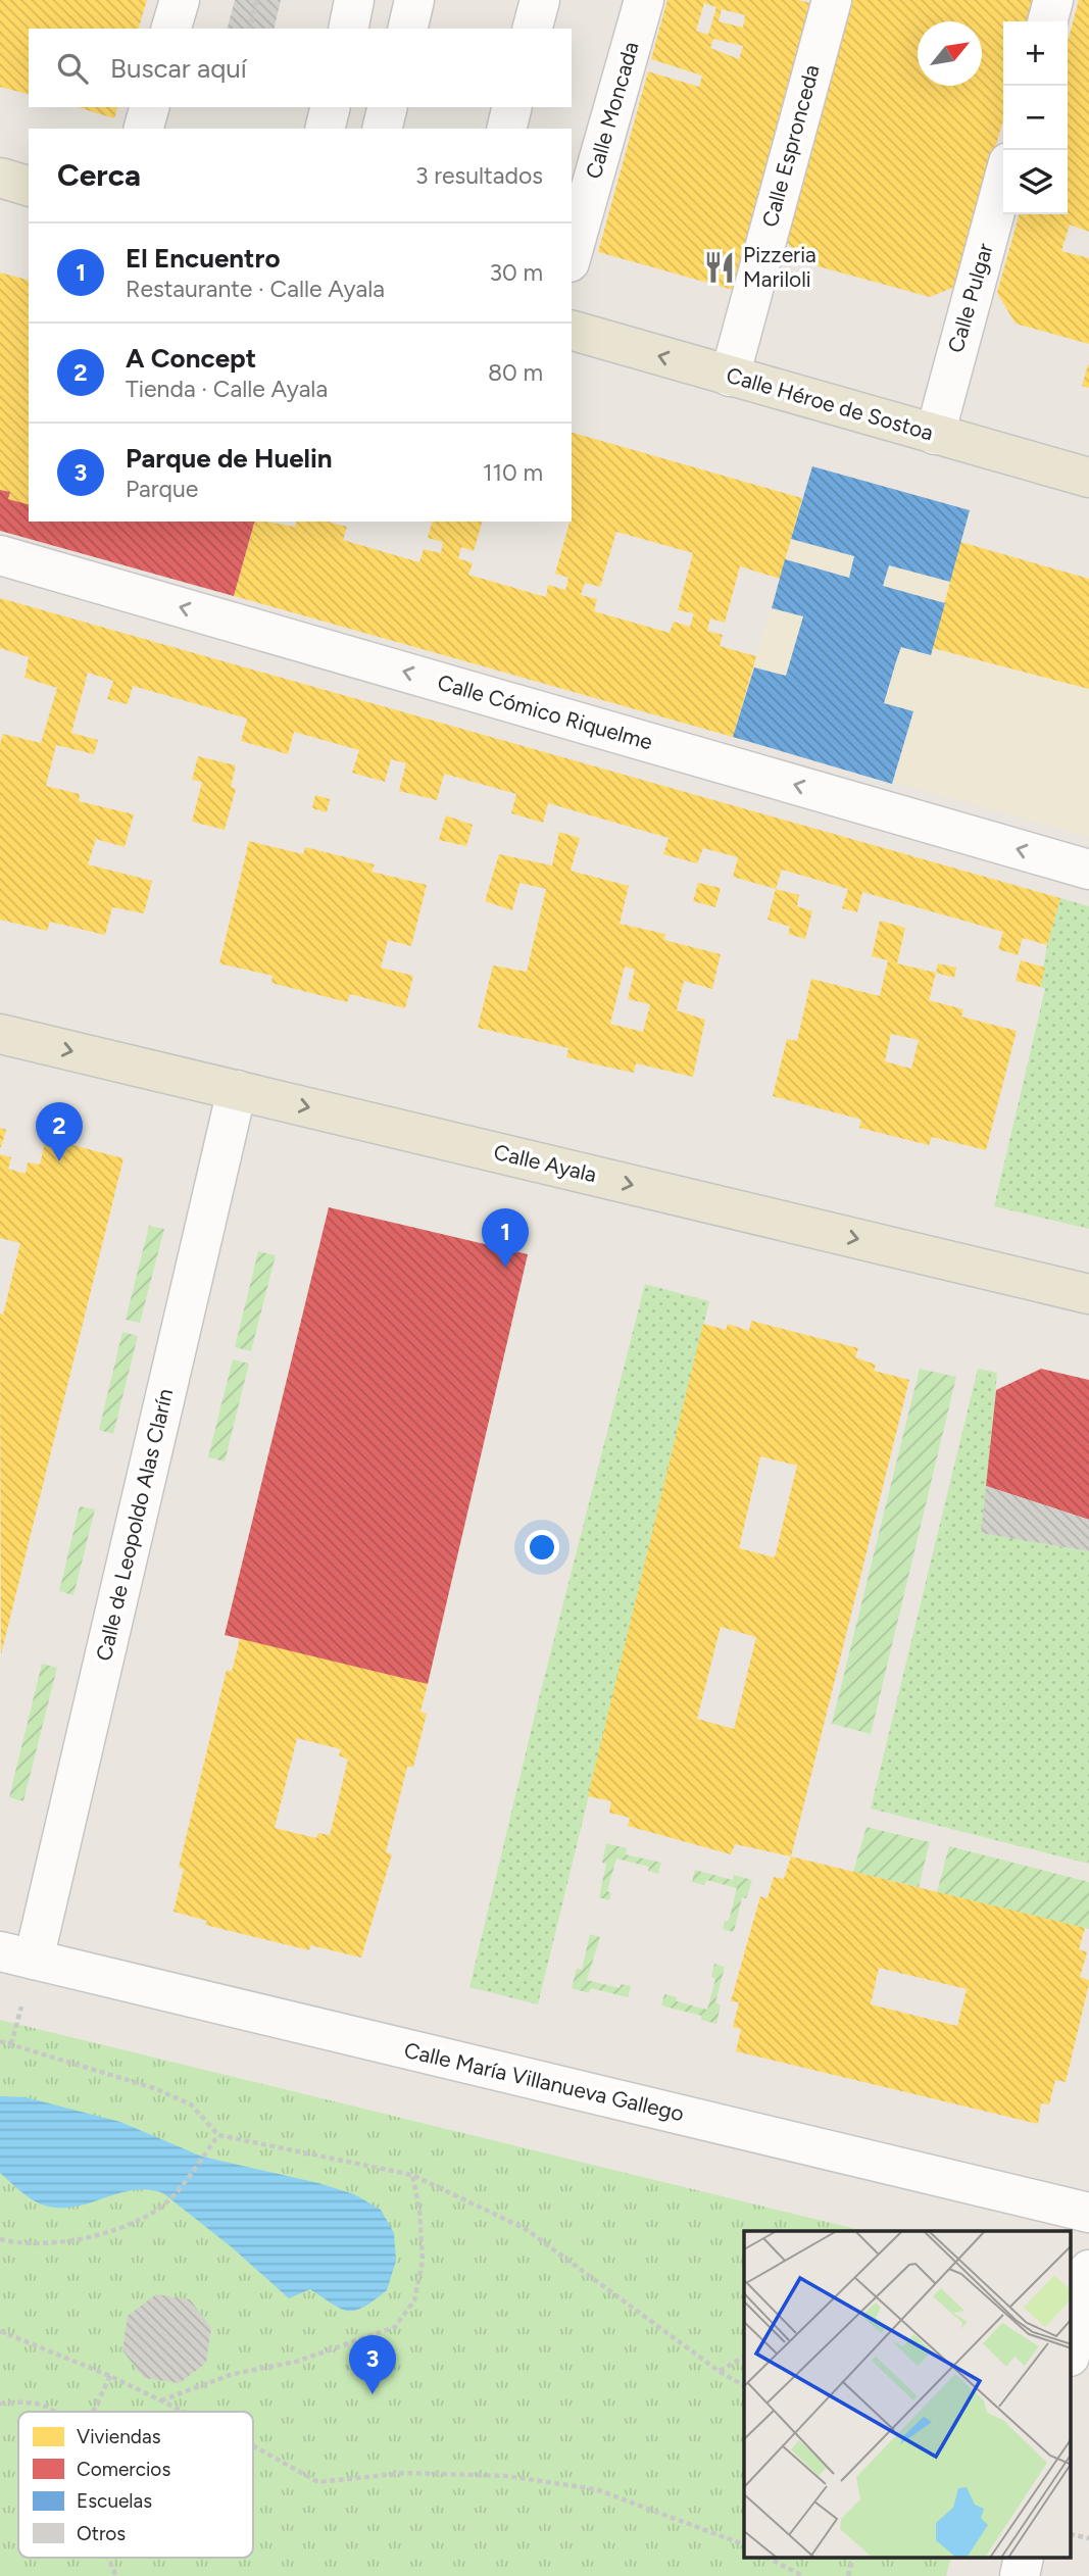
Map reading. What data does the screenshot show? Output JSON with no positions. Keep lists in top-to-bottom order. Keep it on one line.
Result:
{"streets":{"main road":["Calle Héroe de Sostoa","Calle Ayala"],"street":["Calle Moncada","Calle Espronceda","Calle Pulgar","Calle Cómico Riquelme","Calle de Leopoldo Alas Clarín","Calle María Villanueva Gallego"]},"crossings":[["Calle Espronceda","Calle Héroe de Sostoa"],["Calle Pulgar","Calle Héroe de Sostoa"],["Calle Ayala","Calle de Leopoldo Alas Clarín"],["Calle de Leopoldo Alas Clarín","Calle María Villanueva Gallego"]],"one_way":["Calle Cómico Riquelme","Calle Ayala"],"places":{"restaurant":["Pizzeria Mariloli"]},"legend":["Viviendas","Comercios","Escuelas","Otros"],"north":"top right","page":{"map_buttons":["+","−"],"search":"Buscar aquí","heading":["Cerca","3 resultados"],"list":[{"mark":"1","name":"El Encuentro","note":"Restaurante · Calle Ayala","value":"30 m"},{"mark":"2","name":"A Concept","note":"Tienda · Calle Ayala","value":"80 m"},{"mark":"3","name":"Parque de Huelin","note":"Parque","value":"110 m"}],"pins":["2","1","3"]}}
